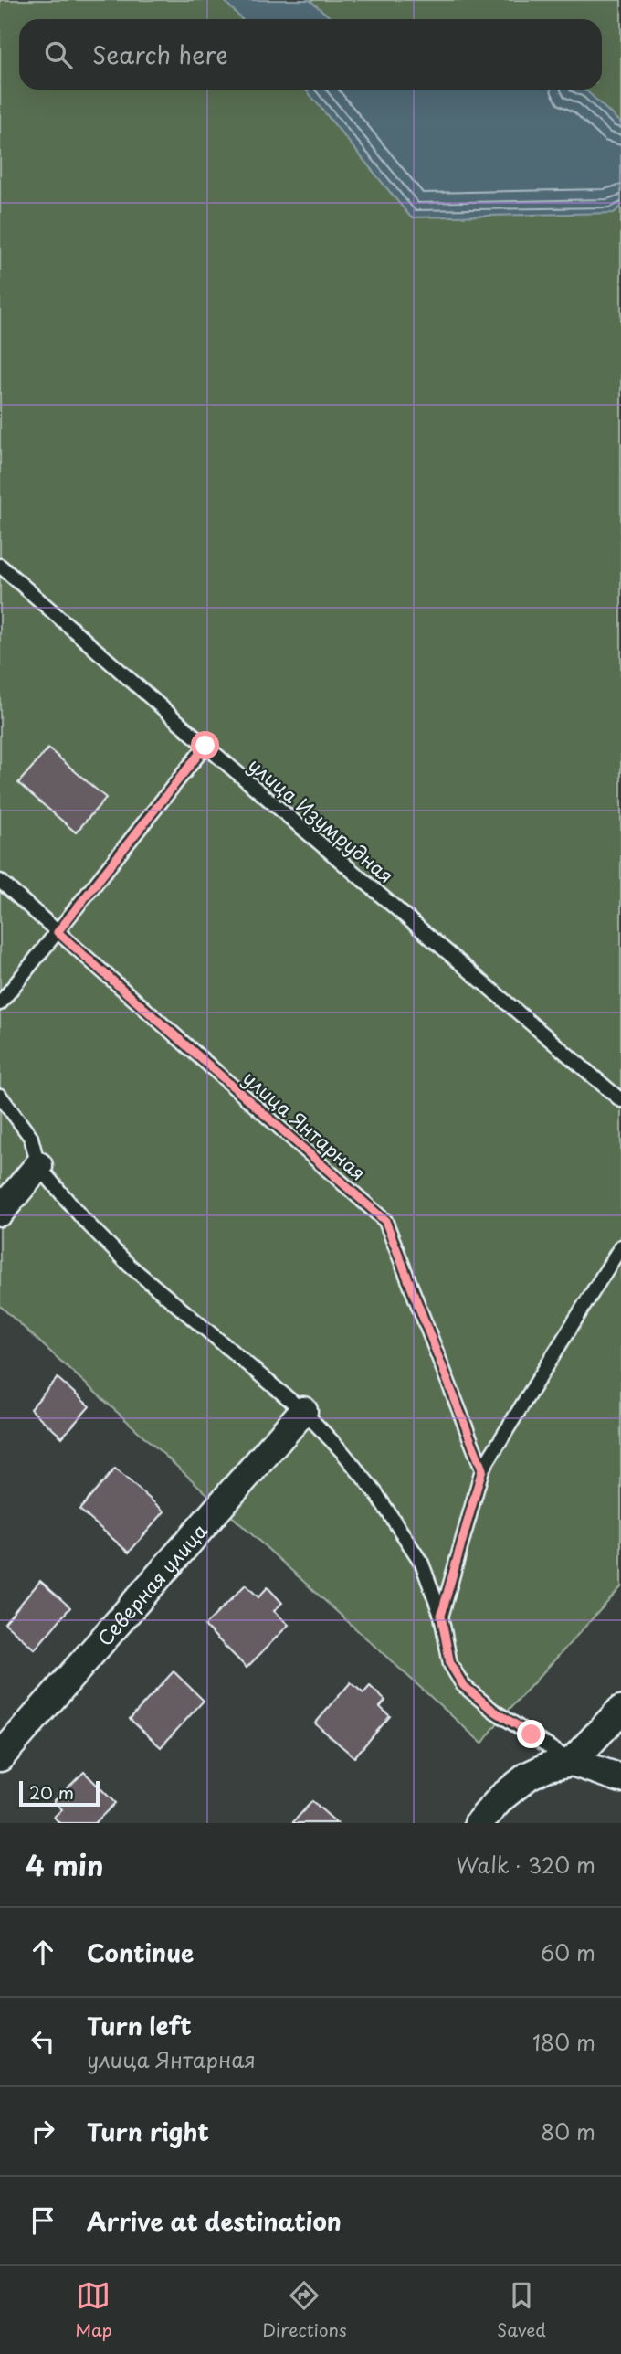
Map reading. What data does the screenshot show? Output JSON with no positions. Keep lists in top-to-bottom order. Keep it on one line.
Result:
{"streets":{"street":["Северная улица"],"lane":["улица Изумрудная","улица Янтарная"]},"scale_bar":"20 m","page":{"search":"Search here","scale":"20 m","heading":["4 min","Walk · 320 m"],"list":[["Continue","60 m"],["Turn left","улица Янтарная","180 m"],["Turn right","80 m"],"Arrive at destination"],"nav":["Map","Directions","Saved"]}}
